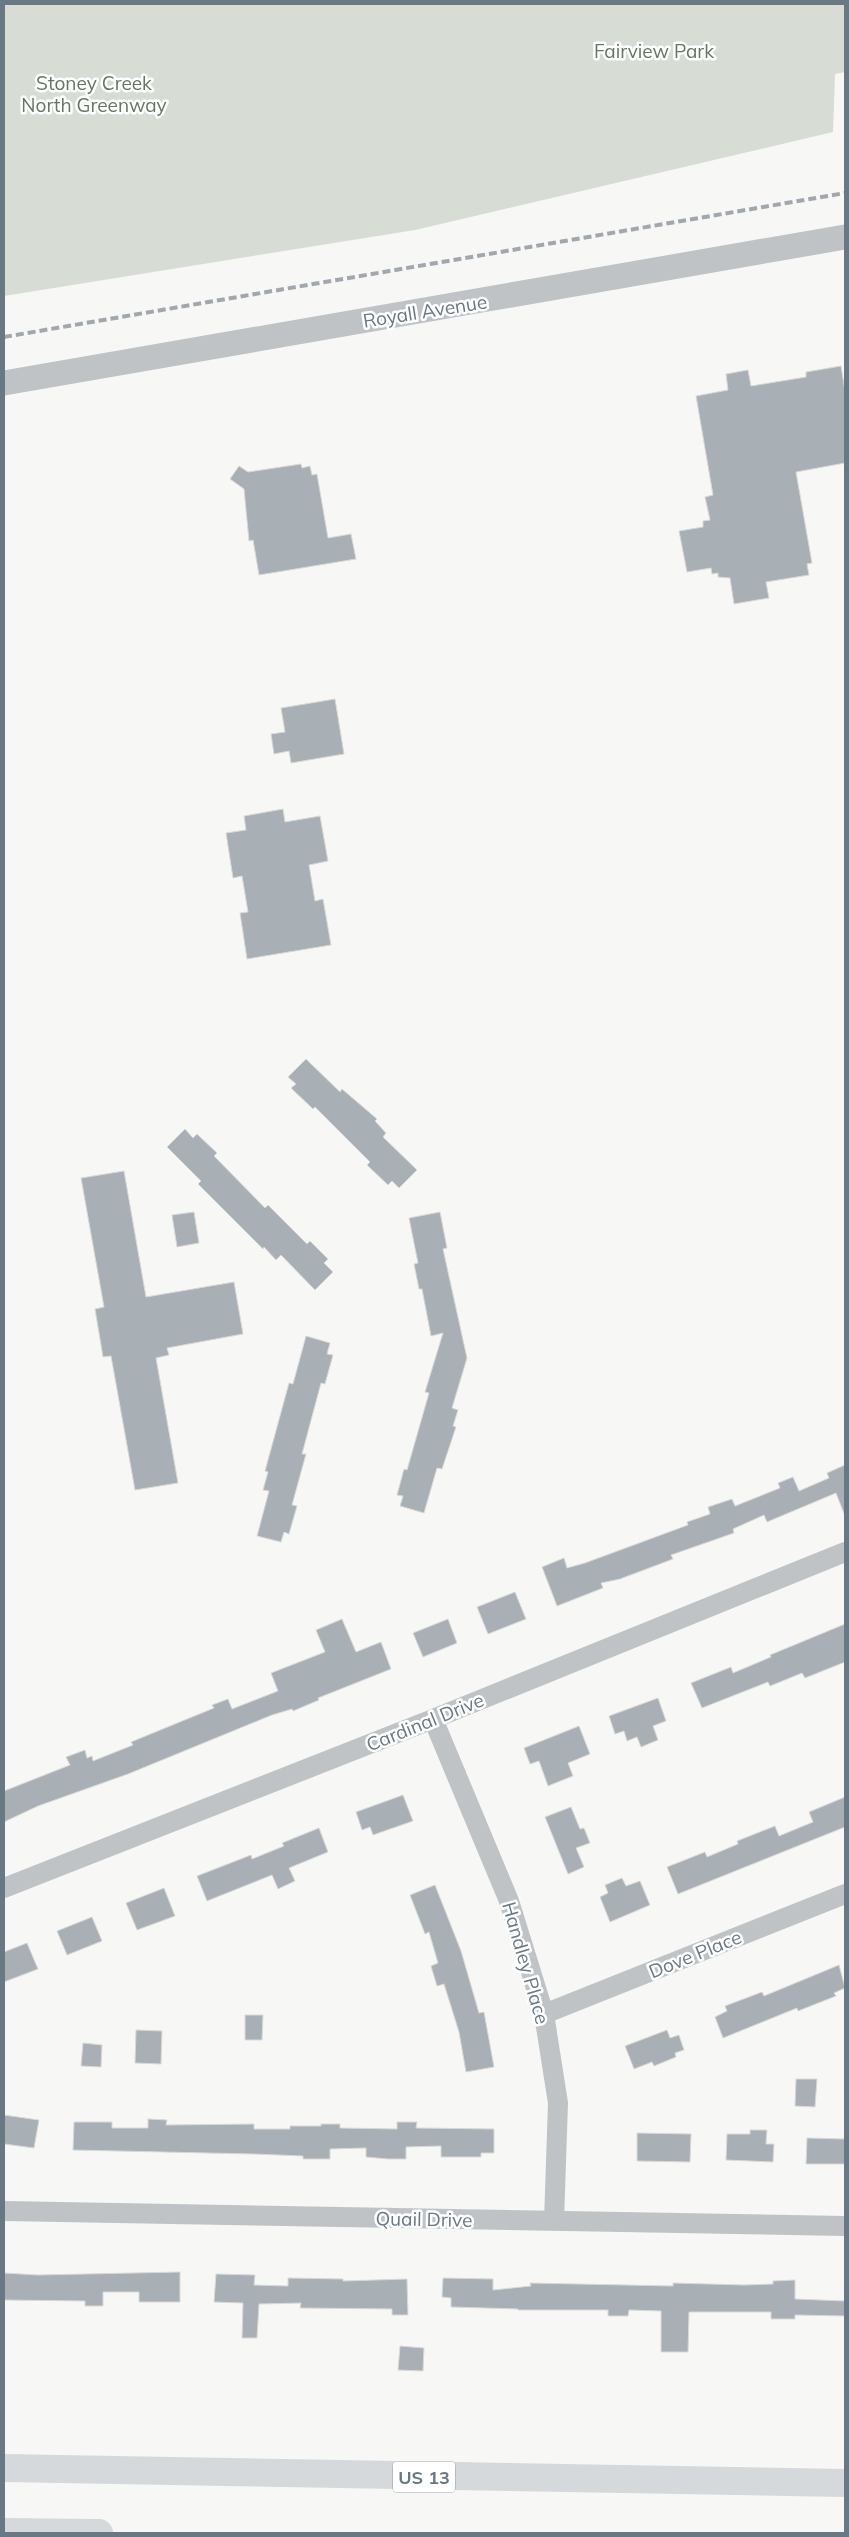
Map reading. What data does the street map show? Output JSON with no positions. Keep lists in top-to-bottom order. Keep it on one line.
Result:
{"streets":{"highway":["US 13"],"street":["Royall Avenue","Cardinal Drive","Dove Place","Handley Place","Quail Drive"]},"crossings":[["Cardinal Drive","Handley Place"],["Dove Place","Handley Place"],["Handley Place","Quail Drive"]],"parks":["Fairview Park","Stoney Creek North Greenway"]}
